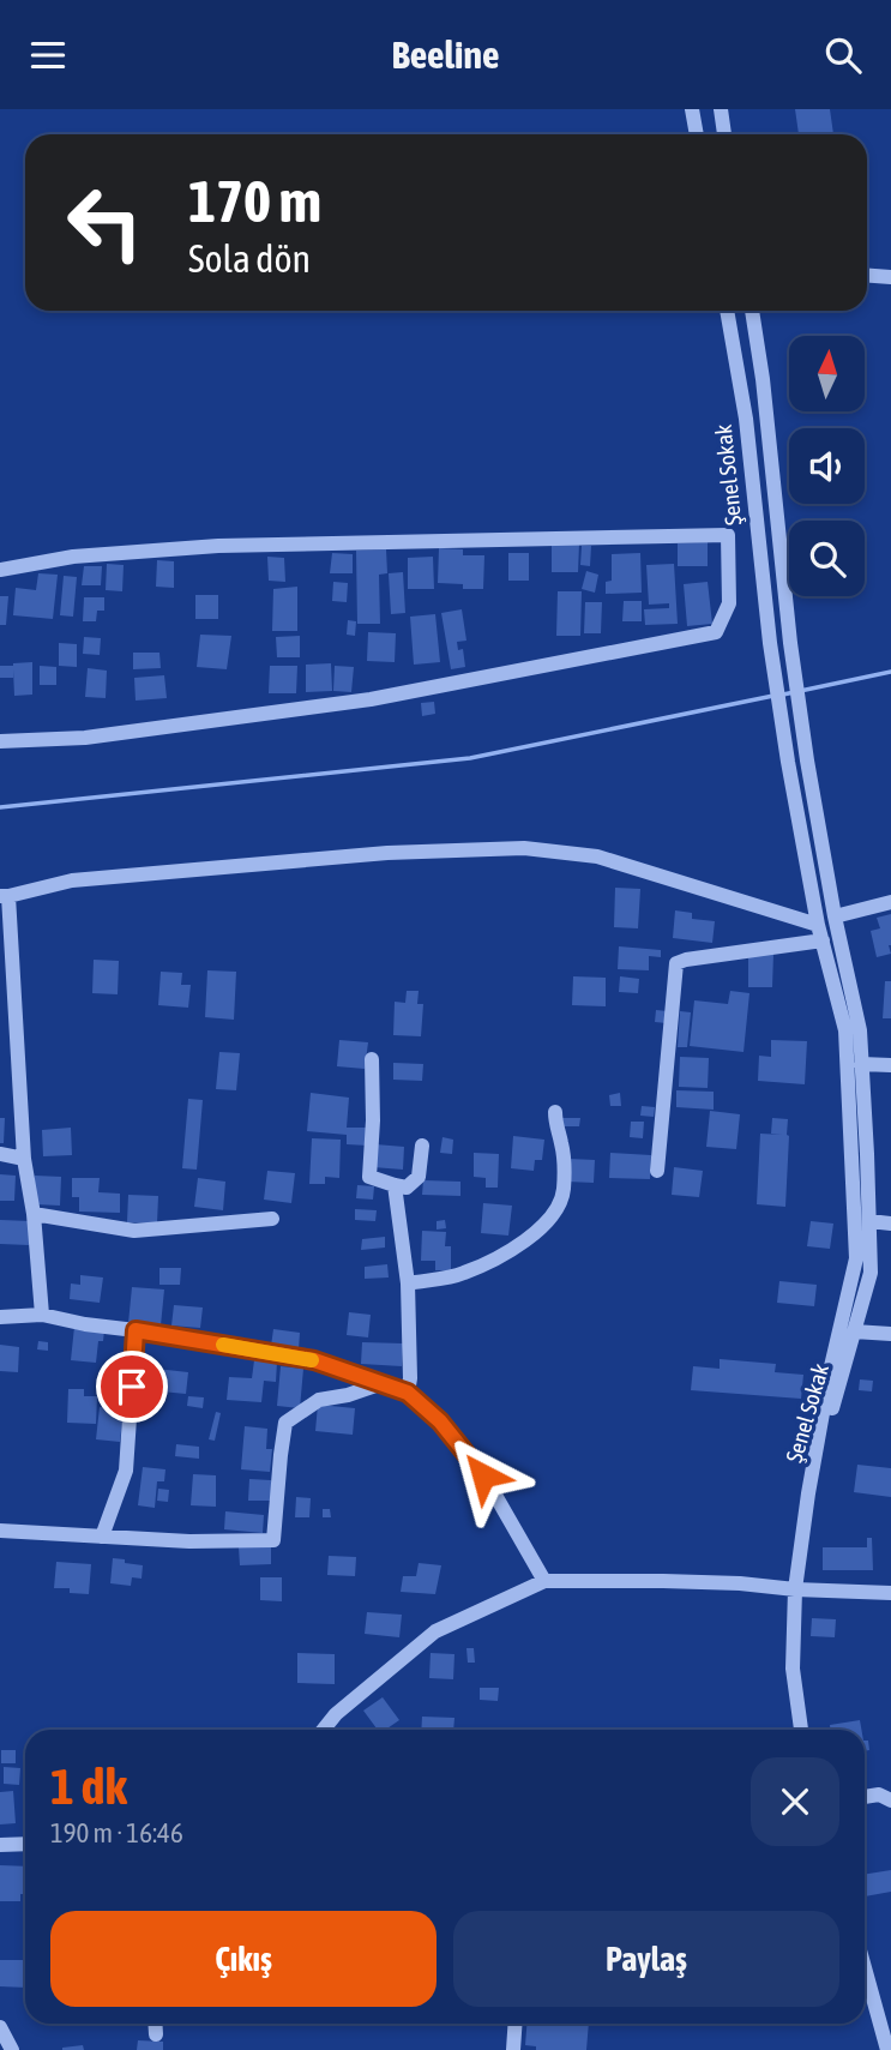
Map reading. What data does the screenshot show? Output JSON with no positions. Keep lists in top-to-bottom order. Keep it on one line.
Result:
{"streets":{"street":["Şenel Sokak"]},"north":"top","page":{"header":"Beeline","turn":["170 m","Sola dön"],"heading":["1 dk","190 m · 16:46"],"buttons":["Çıkış","Paylaş"]}}
